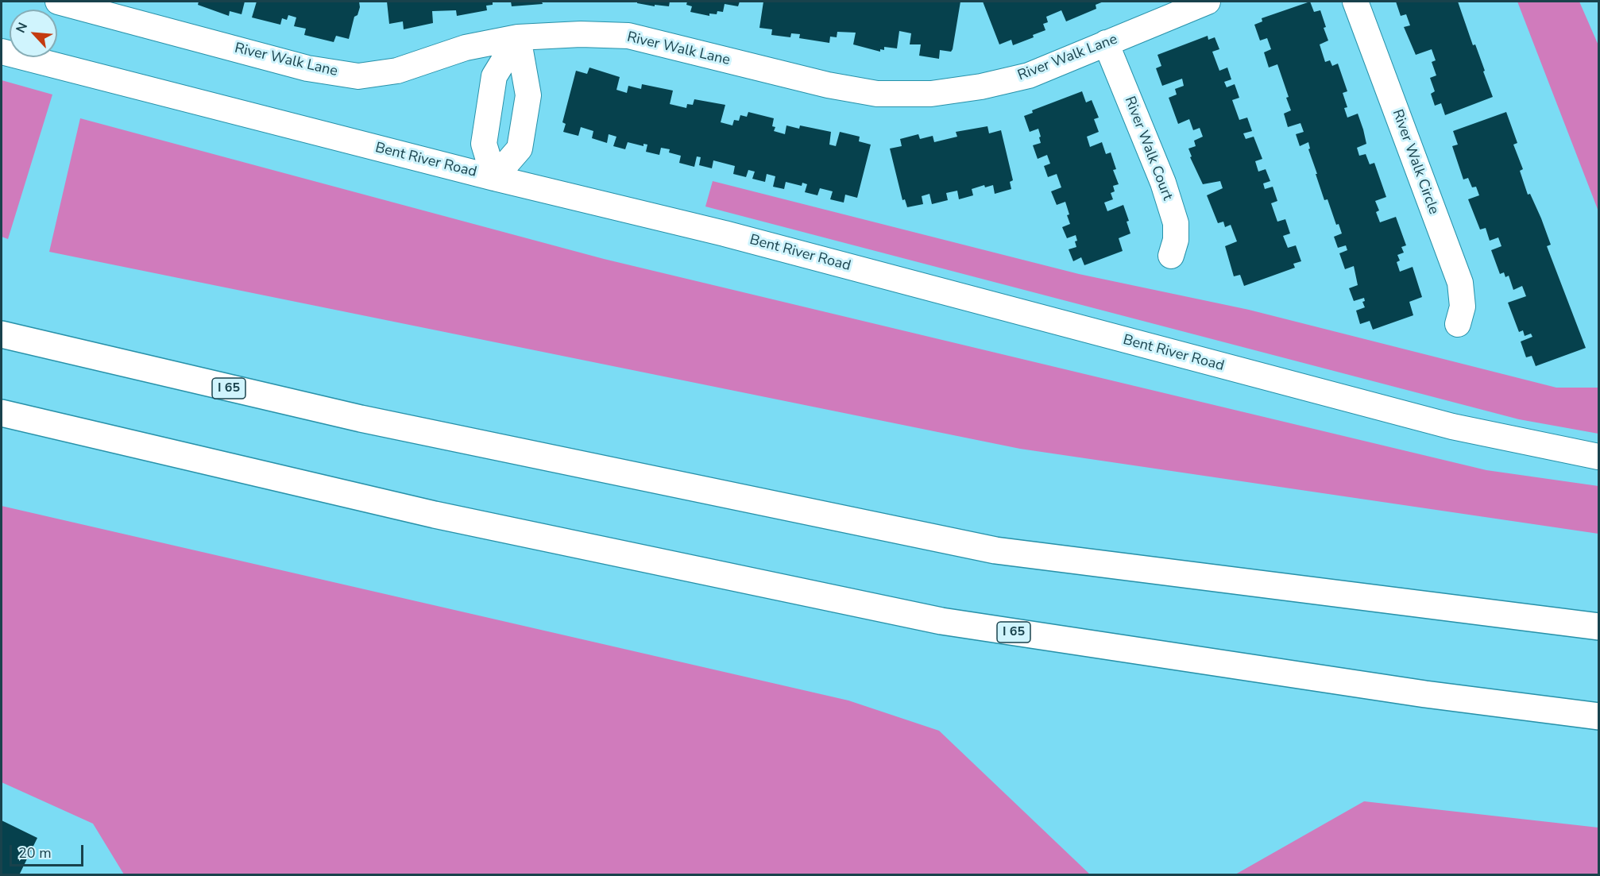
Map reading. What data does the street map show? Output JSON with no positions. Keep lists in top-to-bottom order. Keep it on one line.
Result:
{"streets":{"highway":["I 65"],"street":["River Walk Lane","River Walk Court","Bent River Road","River Walk Circle"]},"crossings":[["River Walk Lane","River Walk Court"]],"scale_bar":"20 m","north":"top left"}
